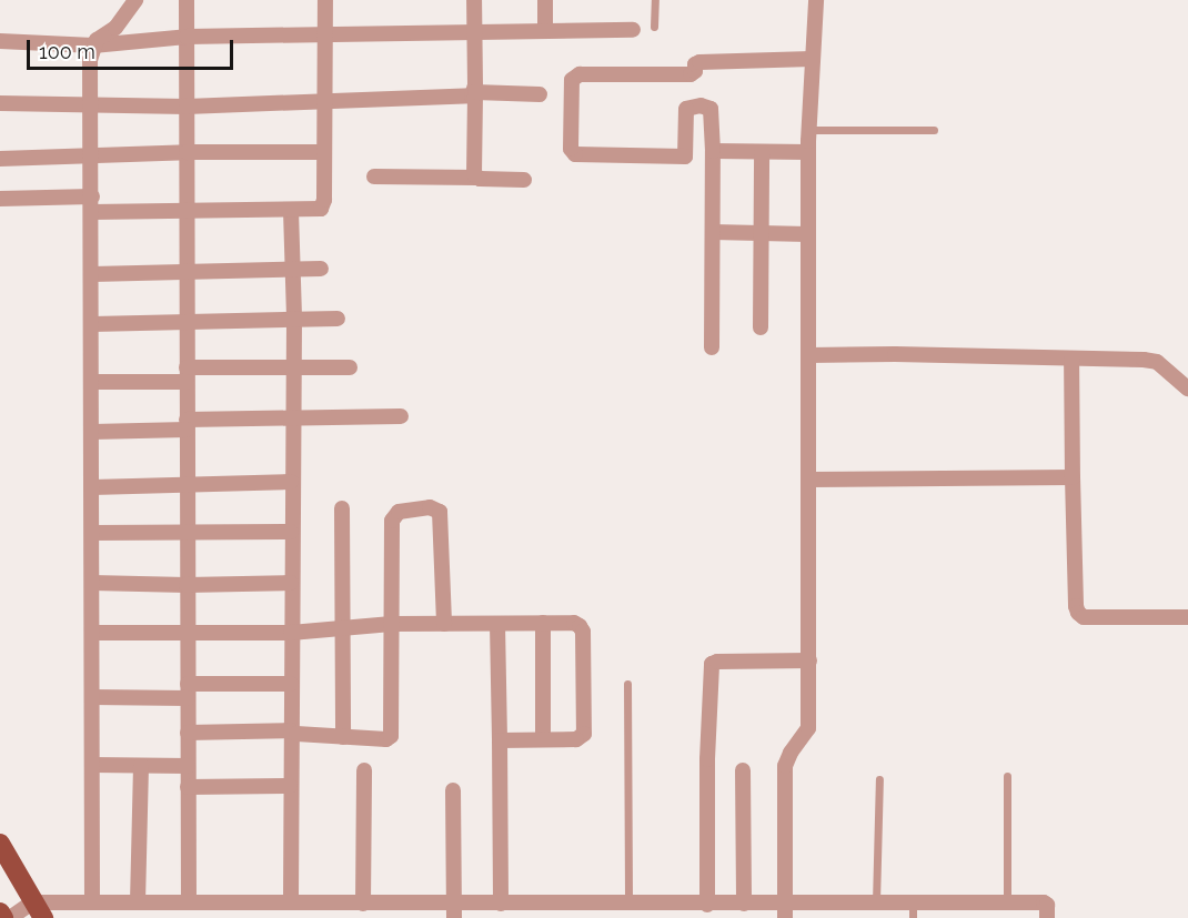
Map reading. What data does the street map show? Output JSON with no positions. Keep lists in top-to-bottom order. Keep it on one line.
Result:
{"scale_bar":"100 m"}
